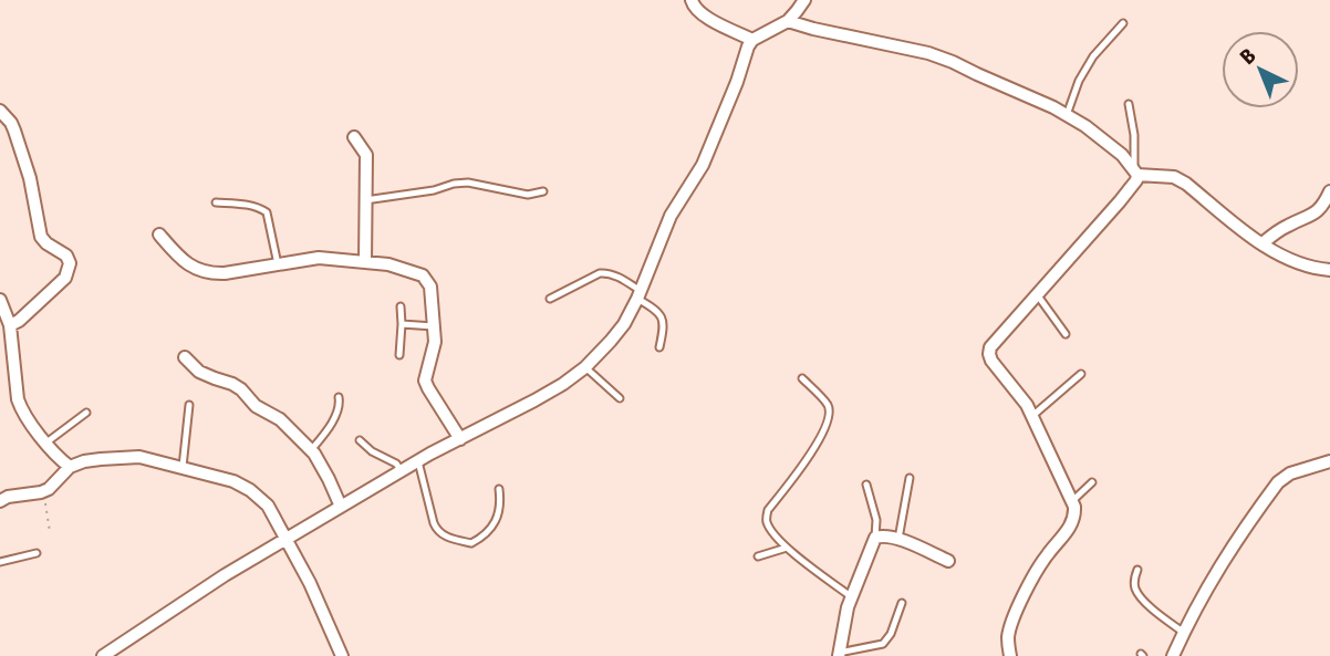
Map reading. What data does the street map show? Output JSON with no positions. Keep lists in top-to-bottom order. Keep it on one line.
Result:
{"north":"top left"}
